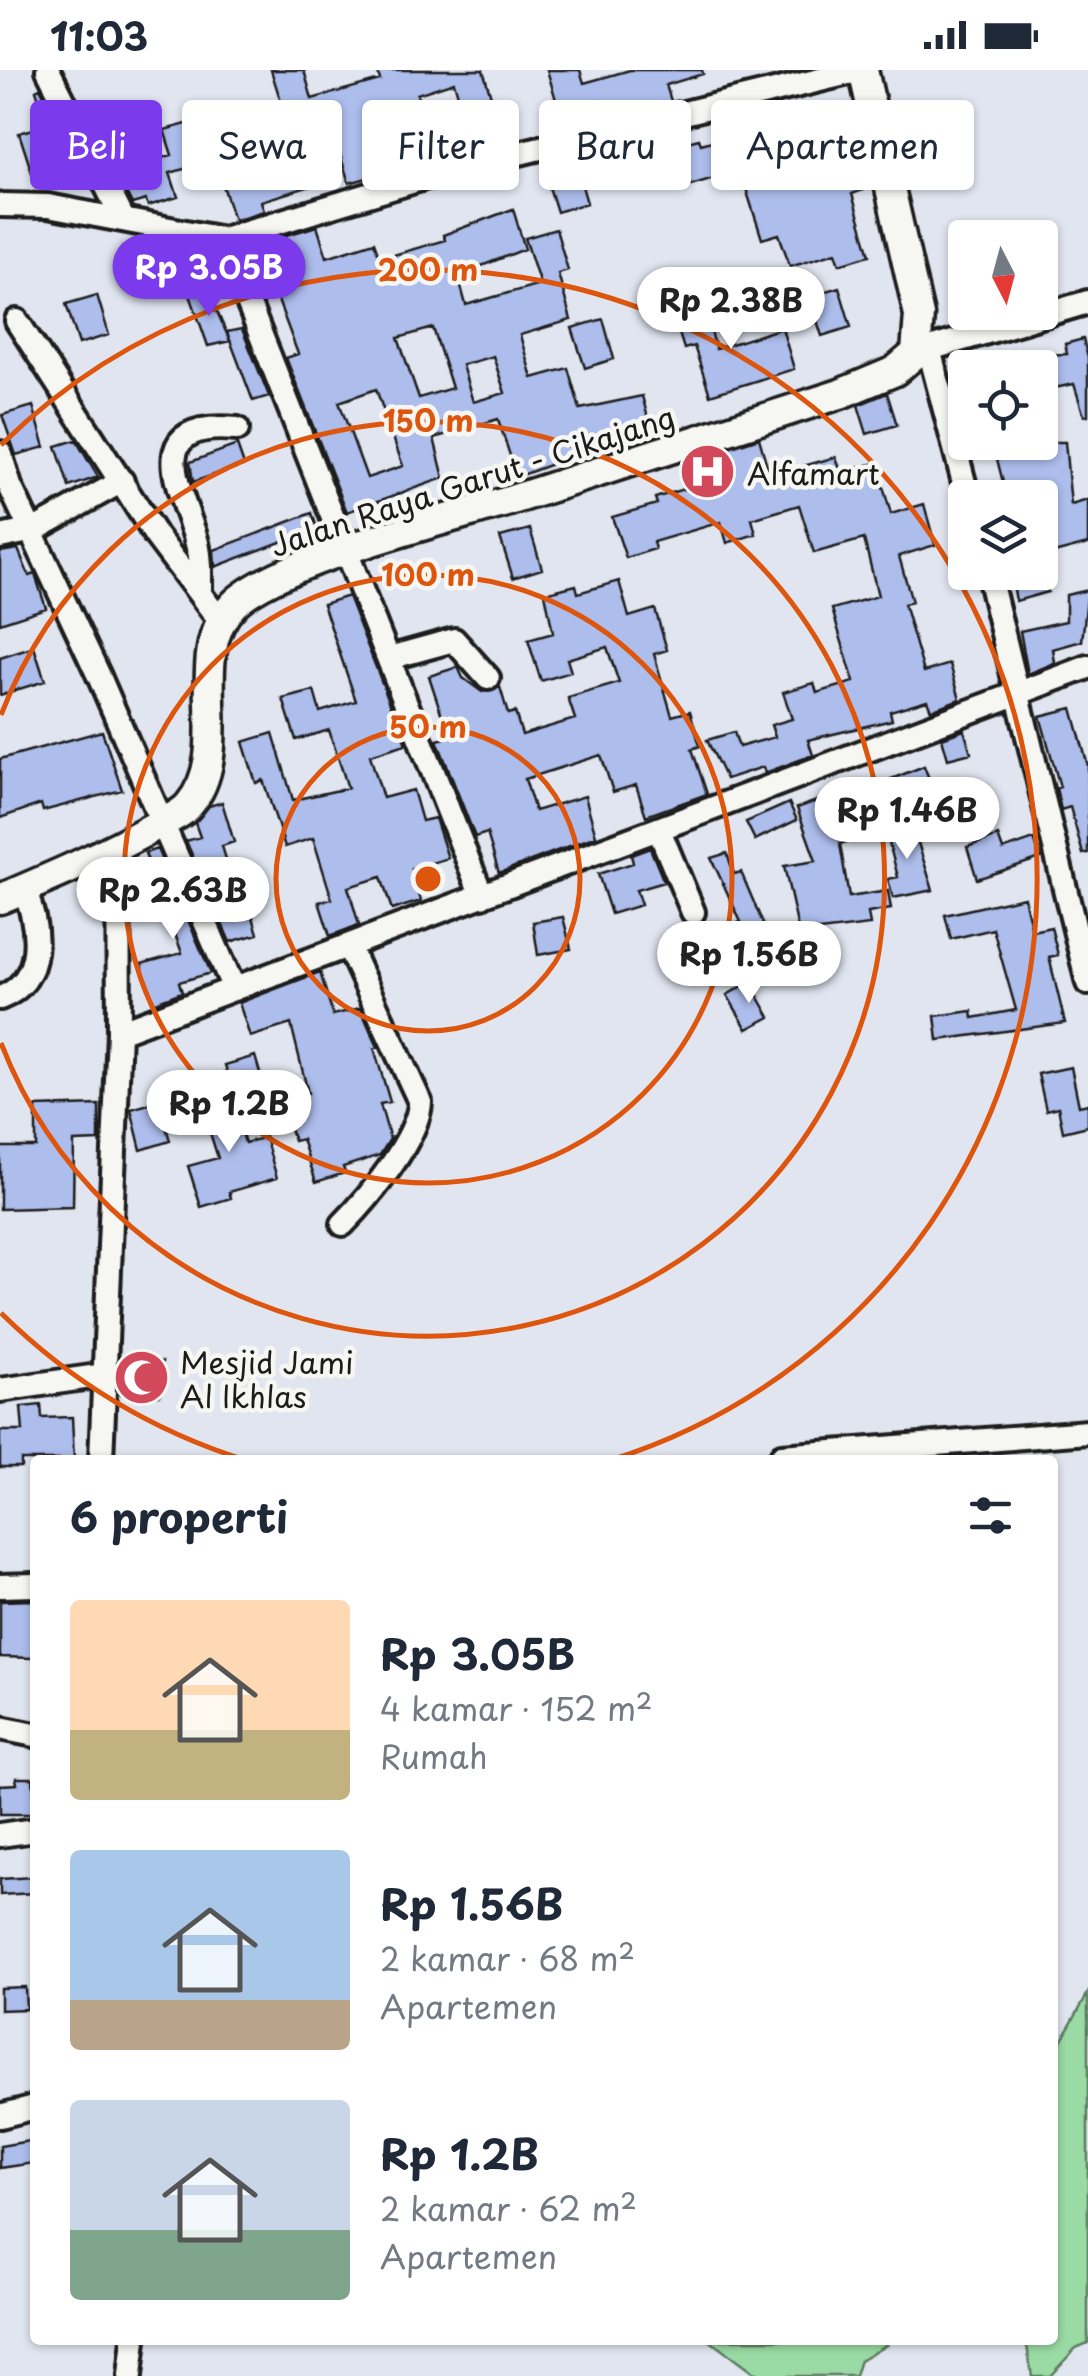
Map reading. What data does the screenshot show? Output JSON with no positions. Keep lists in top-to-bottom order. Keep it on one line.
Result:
{"streets":{"main road":["Jalan Raya Garut - Cikajang"]},"places":{"hospital":["Alfamart"],"mosque":["Mesjid Jami Al Ikhlas"]},"north":"bottom","page":{"status":"11:03","chip":["Beli","Sewa","Filter","Baru","Apartemen"],"price":["Rp 3.05B","Rp 2.38B","Rp 1.46B","Rp 2.63B","Rp 1.56B","Rp 1.2B"],"heading":"6 properti","list":[{"name":"Rp 3.05B","note":"4 kamar · 152 m² · Rumah"},{"name":"Rp 1.56B","note":"2 kamar · 68 m² · Apartemen"},{"name":"Rp 1.2B","note":"2 kamar · 62 m² · Apartemen"}]},"rings":["200 m","150 m","100 m","50 m"]}
